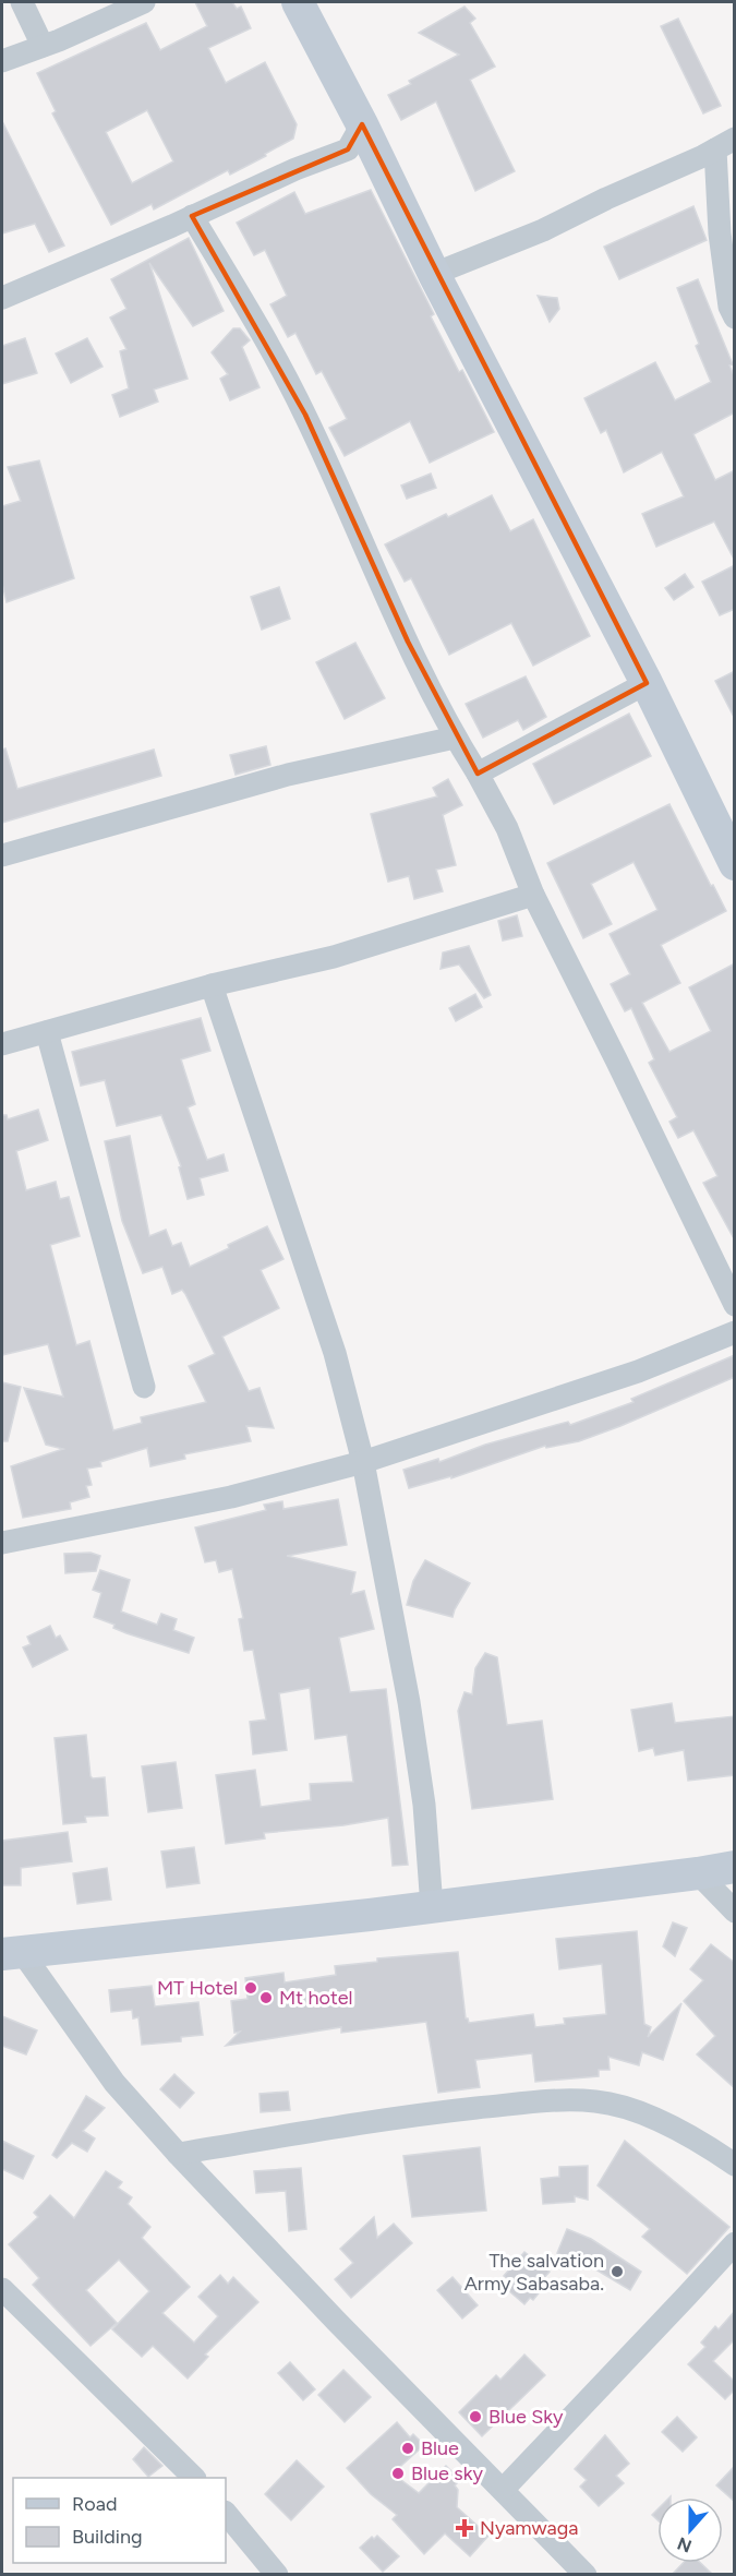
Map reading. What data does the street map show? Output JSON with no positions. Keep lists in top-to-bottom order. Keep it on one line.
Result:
{"places":{"other":["MT Hotel","Mt hotel","The salvation Army Sabasaba.","Blue Sky","Blue","Blue sky"],"health":["Nyamwaga"]},"legend":["Road","Building"],"north":"bottom"}
